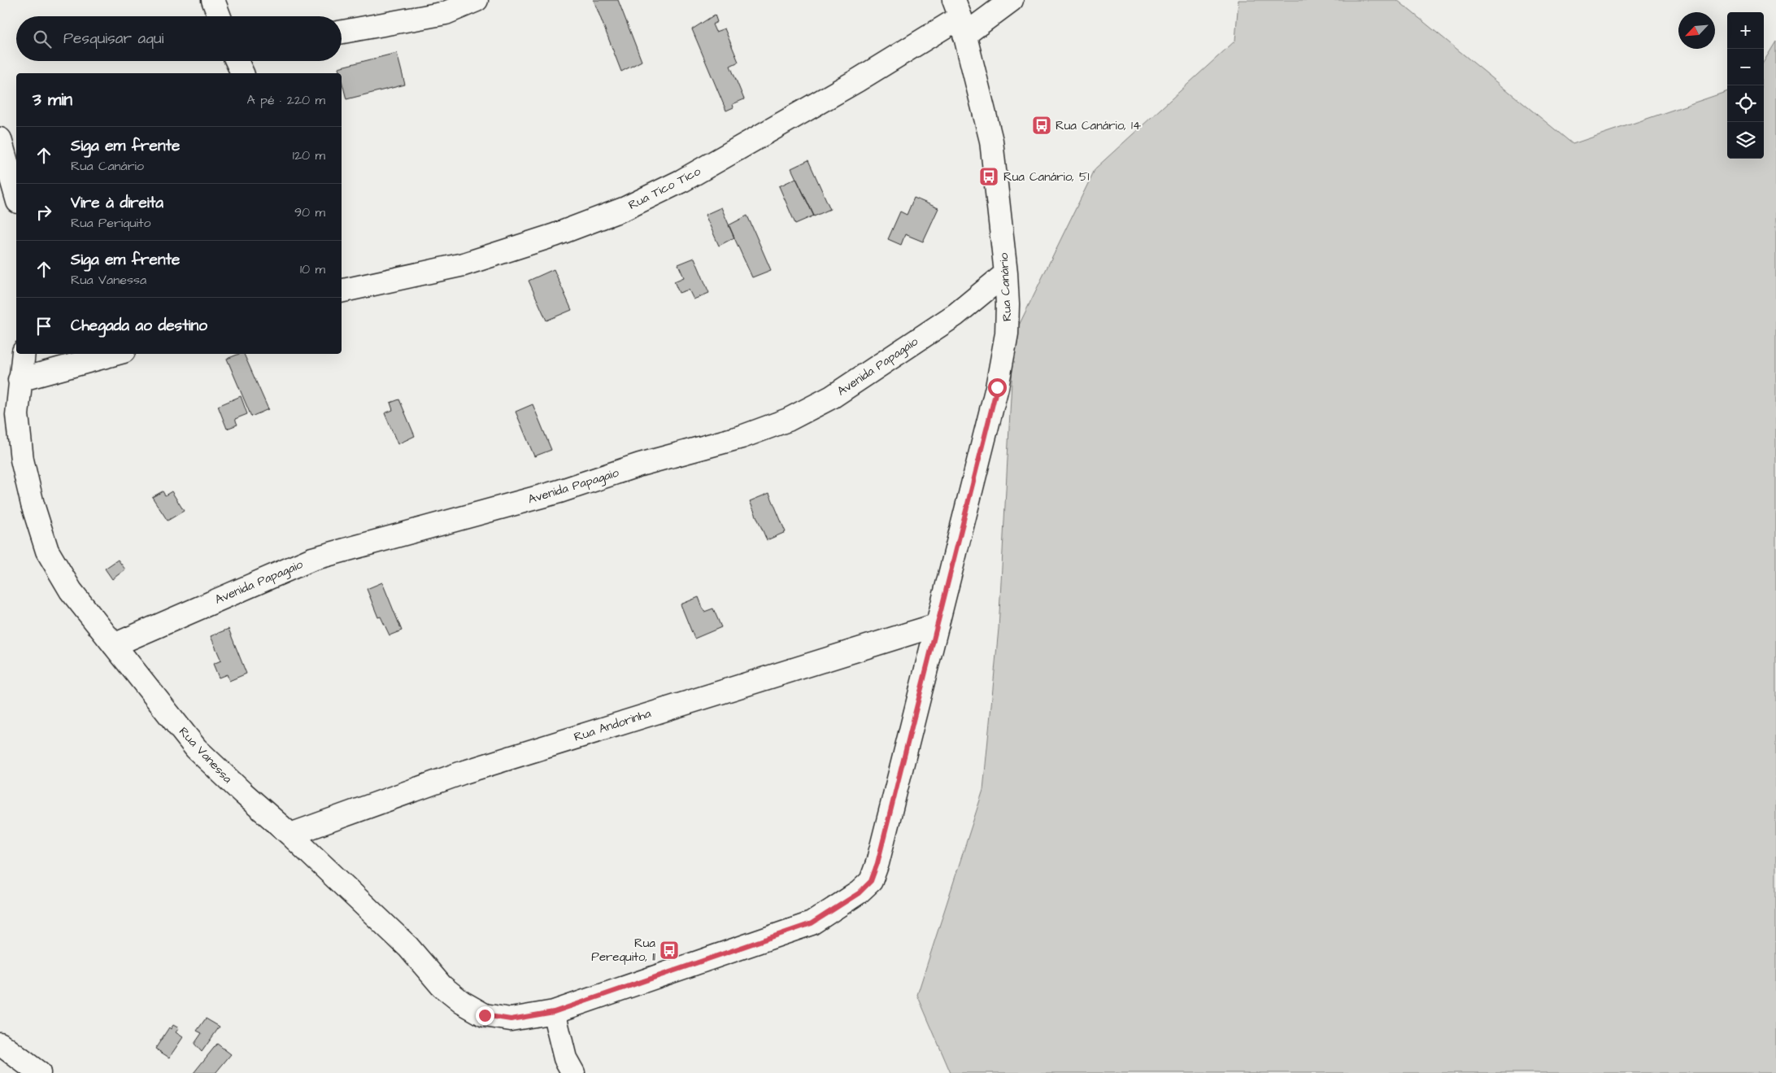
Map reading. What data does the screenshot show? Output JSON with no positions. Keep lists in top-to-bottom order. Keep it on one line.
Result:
{"streets":{"street":["Rua Tico Tico","Rua Canário","Avenida Papagaio","Rua Andorinha","Rua Vanessa"]},"crossings":[["Rua Tico Tico","Rua Canário"],["Rua Canário","Avenida Papagaio"],["Rua Canário","Rua Andorinha"],["Rua Canário","Rua Vanessa"],["Avenida Papagaio","Rua Vanessa"],["Rua Andorinha","Rua Vanessa"]],"places":{"bus stop":["Rua Canário, 14","Rua Canário, 51","Rua Perequito, 11"]},"north":"bottom left","page":{"map_buttons":["+","−"],"search":"Pesquisar aqui","heading":["3 min","A pé · 220 m"],"list":[["Siga em frente","Rua Canário","120 m"],["Vire à direita","Rua Periquito","90 m"],["Siga em frente","Rua Vanessa","10 m"],"Chegada ao destino"]}}
